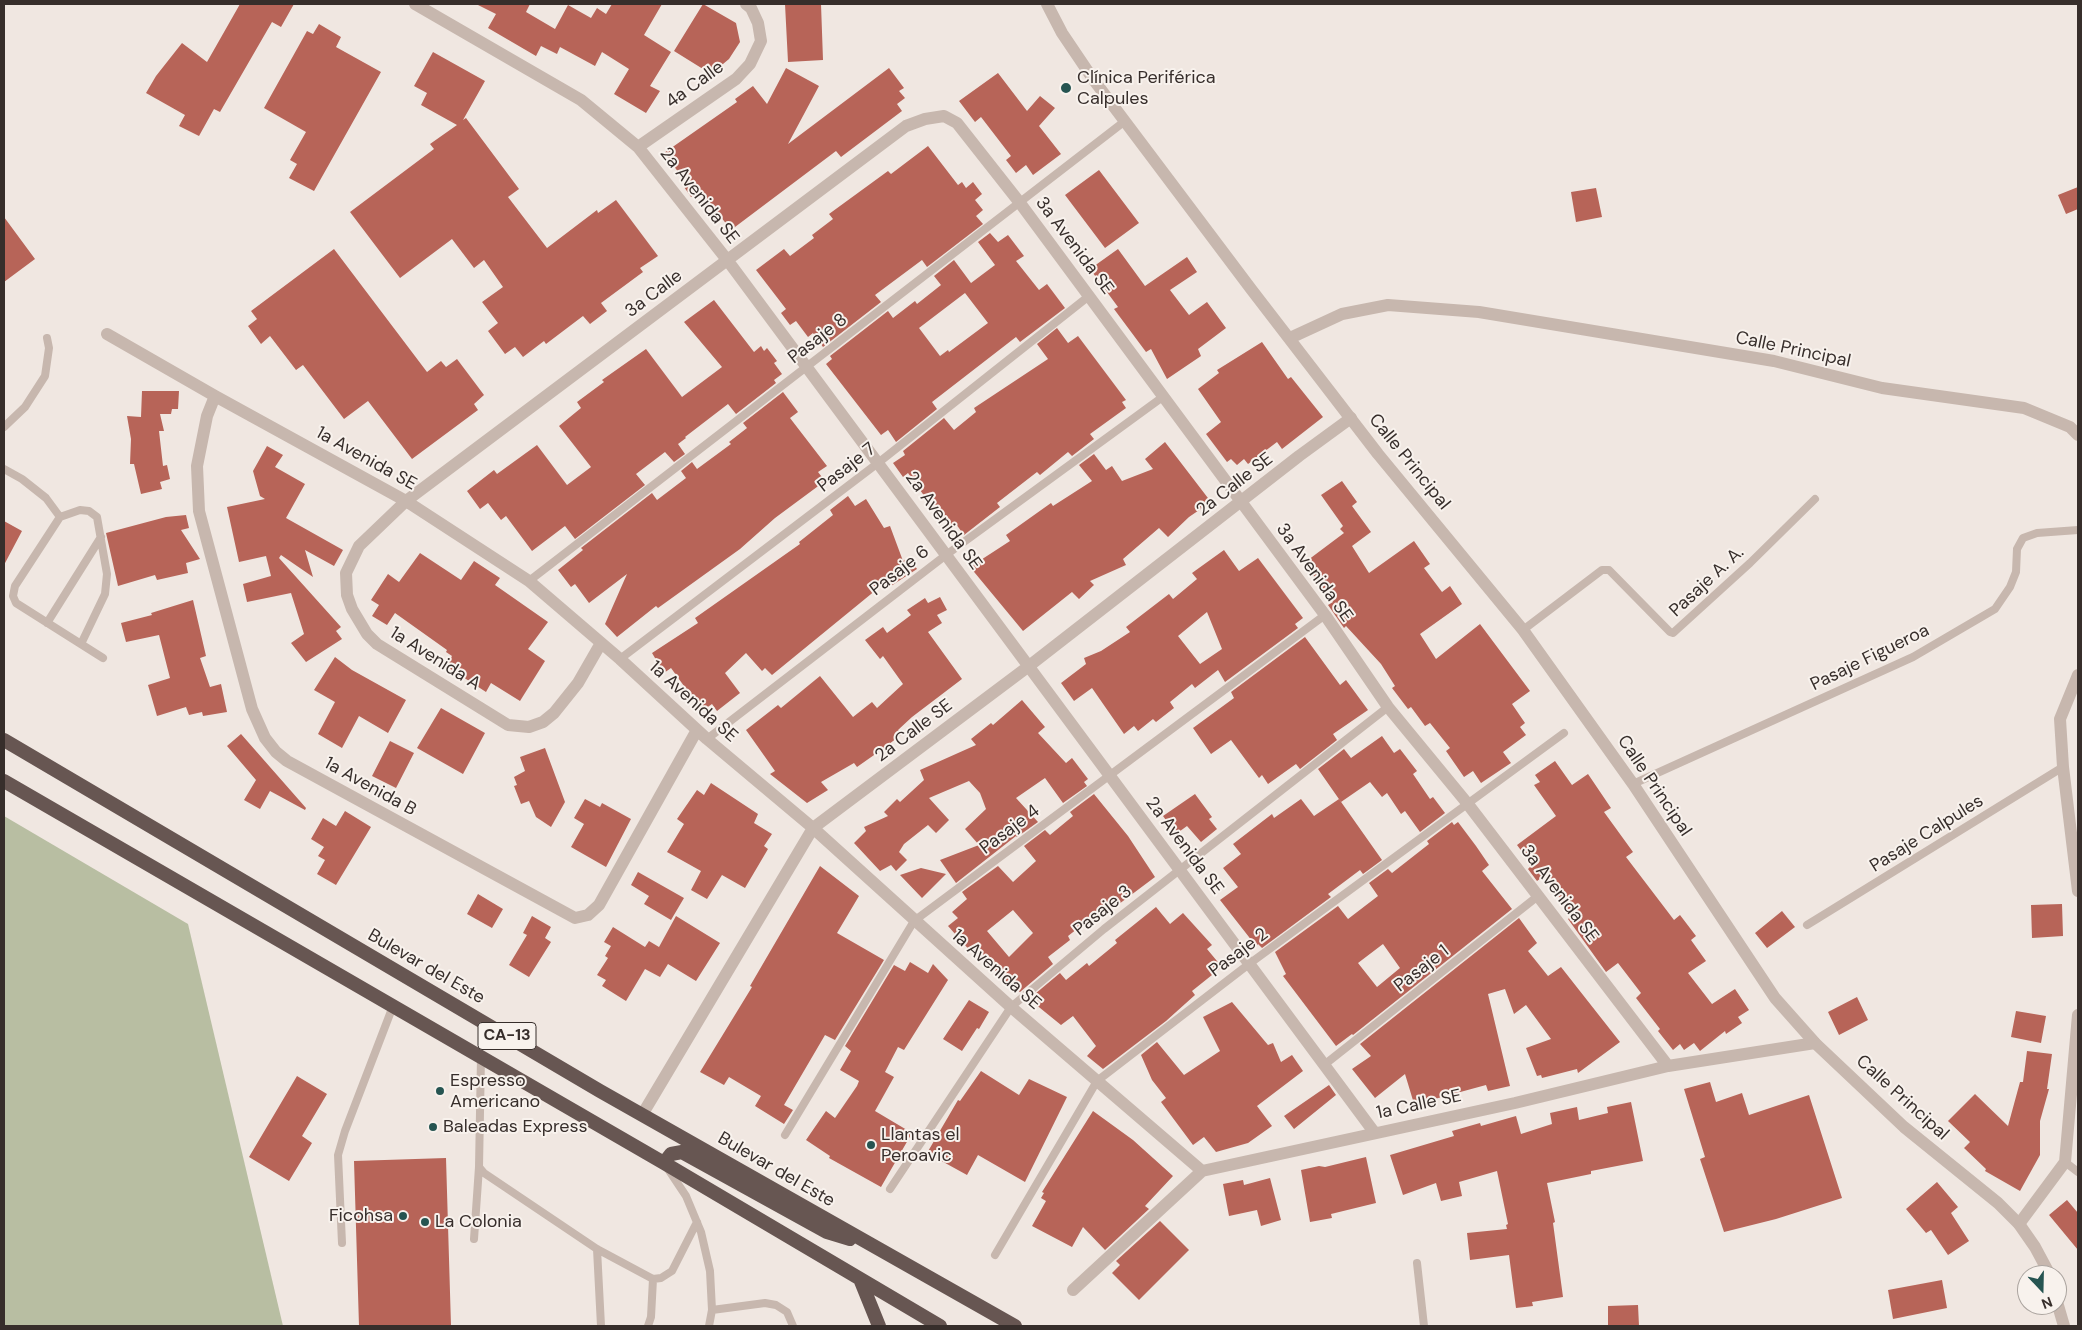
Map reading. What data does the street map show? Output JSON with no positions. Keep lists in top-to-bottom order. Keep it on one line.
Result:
{"streets":{"highway":["Bulevar del Este","CA-13"],"street":["4a Calle","2a Avenida SE","3a Avenida SE","3a Calle","Calle Principal","1a Avenida SE","2a Calle SE","1a Avenida A","1a Avenida B","1a Calle SE"],"lane":["Pasaje 8","Pasaje 7","Pasaje 6","Pasaje A. A.","Pasaje Figueroa","Pasaje 4","Pasaje Calpules","Pasaje 3","Pasaje 2","Pasaje 1"]},"crossings":[["4a Calle","2a Avenida SE"],["2a Avenida SE","3a Calle"],["2a Avenida SE","Pasaje 8"],["2a Avenida SE","Pasaje 7"],["2a Avenida SE","2a Calle SE"],["2a Avenida SE","Pasaje 6"],["2a Avenida SE","Pasaje 4"],["2a Avenida SE","Pasaje 3"],["2a Avenida SE","Pasaje 2"],["2a Avenida SE","Pasaje 1"],["2a Avenida SE","1a Calle SE"],["3a Avenida SE","3a Calle"],["3a Avenida SE","Pasaje 8"],["3a Avenida SE","Pasaje 7"],["3a Avenida SE","2a Calle SE"],["3a Avenida SE","Pasaje 6"],["3a Avenida SE","Pasaje 4"],["3a Avenida SE","Pasaje 3"],["3a Avenida SE","Pasaje 2"],["3a Avenida SE","Pasaje 1"],["3a Avenida SE","1a Calle SE"],["3a Calle","1a Avenida SE"],["3a Calle","1a Avenida A"],["Pasaje 8","Calle Principal"],["Pasaje 8","1a Avenida SE"],["Calle Principal","2a Calle SE"],["Calle Principal","Pasaje A. A."],["Calle Principal","Pasaje Figueroa"],["Calle Principal","1a Calle SE"],["1a Avenida SE","Pasaje 7"],["1a Avenida SE","2a Calle SE"],["1a Avenida SE","Pasaje 6"],["1a Avenida SE","1a Avenida A"],["1a Avenida SE","1a Avenida B"],["1a Avenida SE","Pasaje 4"],["1a Avenida SE","Pasaje 3"],["1a Avenida SE","Pasaje 2"],["1a Avenida SE","1a Calle SE"],["2a Calle SE","Bulevar del Este"]],"places":["Clínica Periférica Calpules","Espresso Americano","Baleadas Express","Llantas el Peroavic","Ficohsa","La Colonia"],"north":"bottom"}
